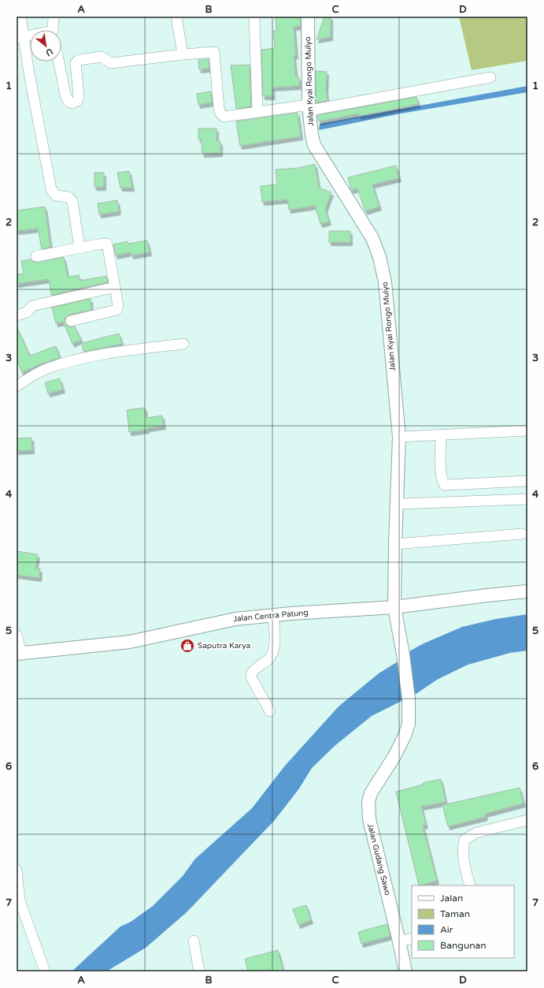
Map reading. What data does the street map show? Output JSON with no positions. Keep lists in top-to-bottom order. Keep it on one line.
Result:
{"streets":{"street":["Jalan Kyai Rongo Mulyo","Jalan Centra Patung","Jalan Gudang Sawo"]},"crossings":[["Jalan Kyai Rongo Mulyo","Jalan Centra Patung"],["Jalan Kyai Rongo Mulyo","Jalan Gudang Sawo"]],"places":{"shop":["Saputra Karya"]},"legend":["Jalan","Taman","Air","Bangunan"],"north":"bottom right","grid":{"columns":["A","B","C","D"],"rows":["1","2","3","4","5","6","7"]}}
